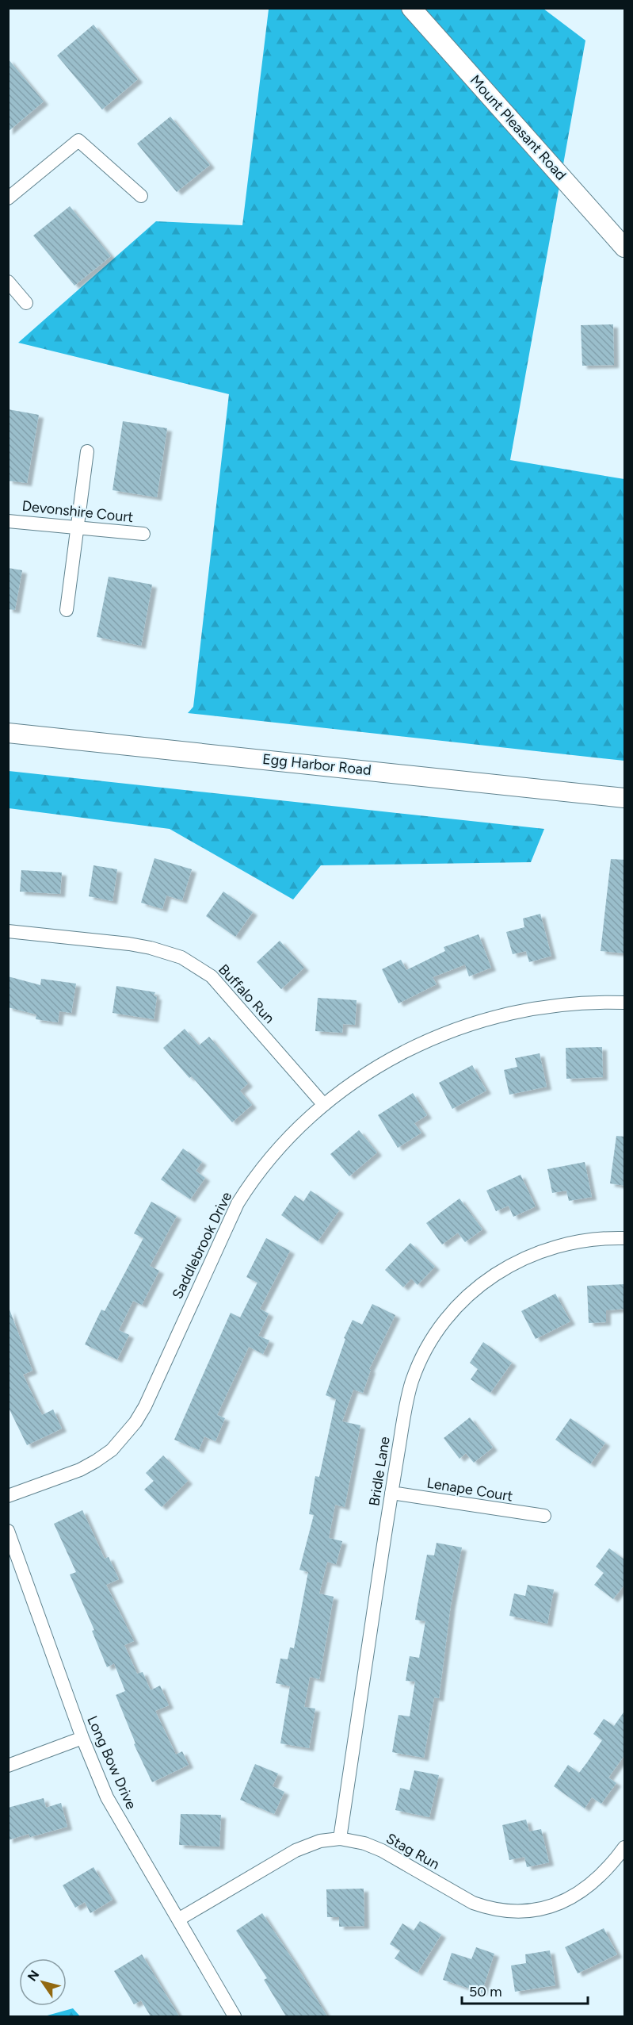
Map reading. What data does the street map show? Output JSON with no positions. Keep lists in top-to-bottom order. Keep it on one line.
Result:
{"streets":{"main road":["Mount Pleasant Road","Egg Harbor Road"],"street":["Devonshire Court","Buffalo Run","Saddlebrook Drive","Bridle Lane","Lenape Court","Long Bow Drive","Stag Run"]},"crossings":[["Buffalo Run","Saddlebrook Drive"],["Bridle Lane","Lenape Court"],["Bridle Lane","Stag Run"],["Long Bow Drive","Stag Run"]],"scale_bar":"50 m","north":"top left"}
